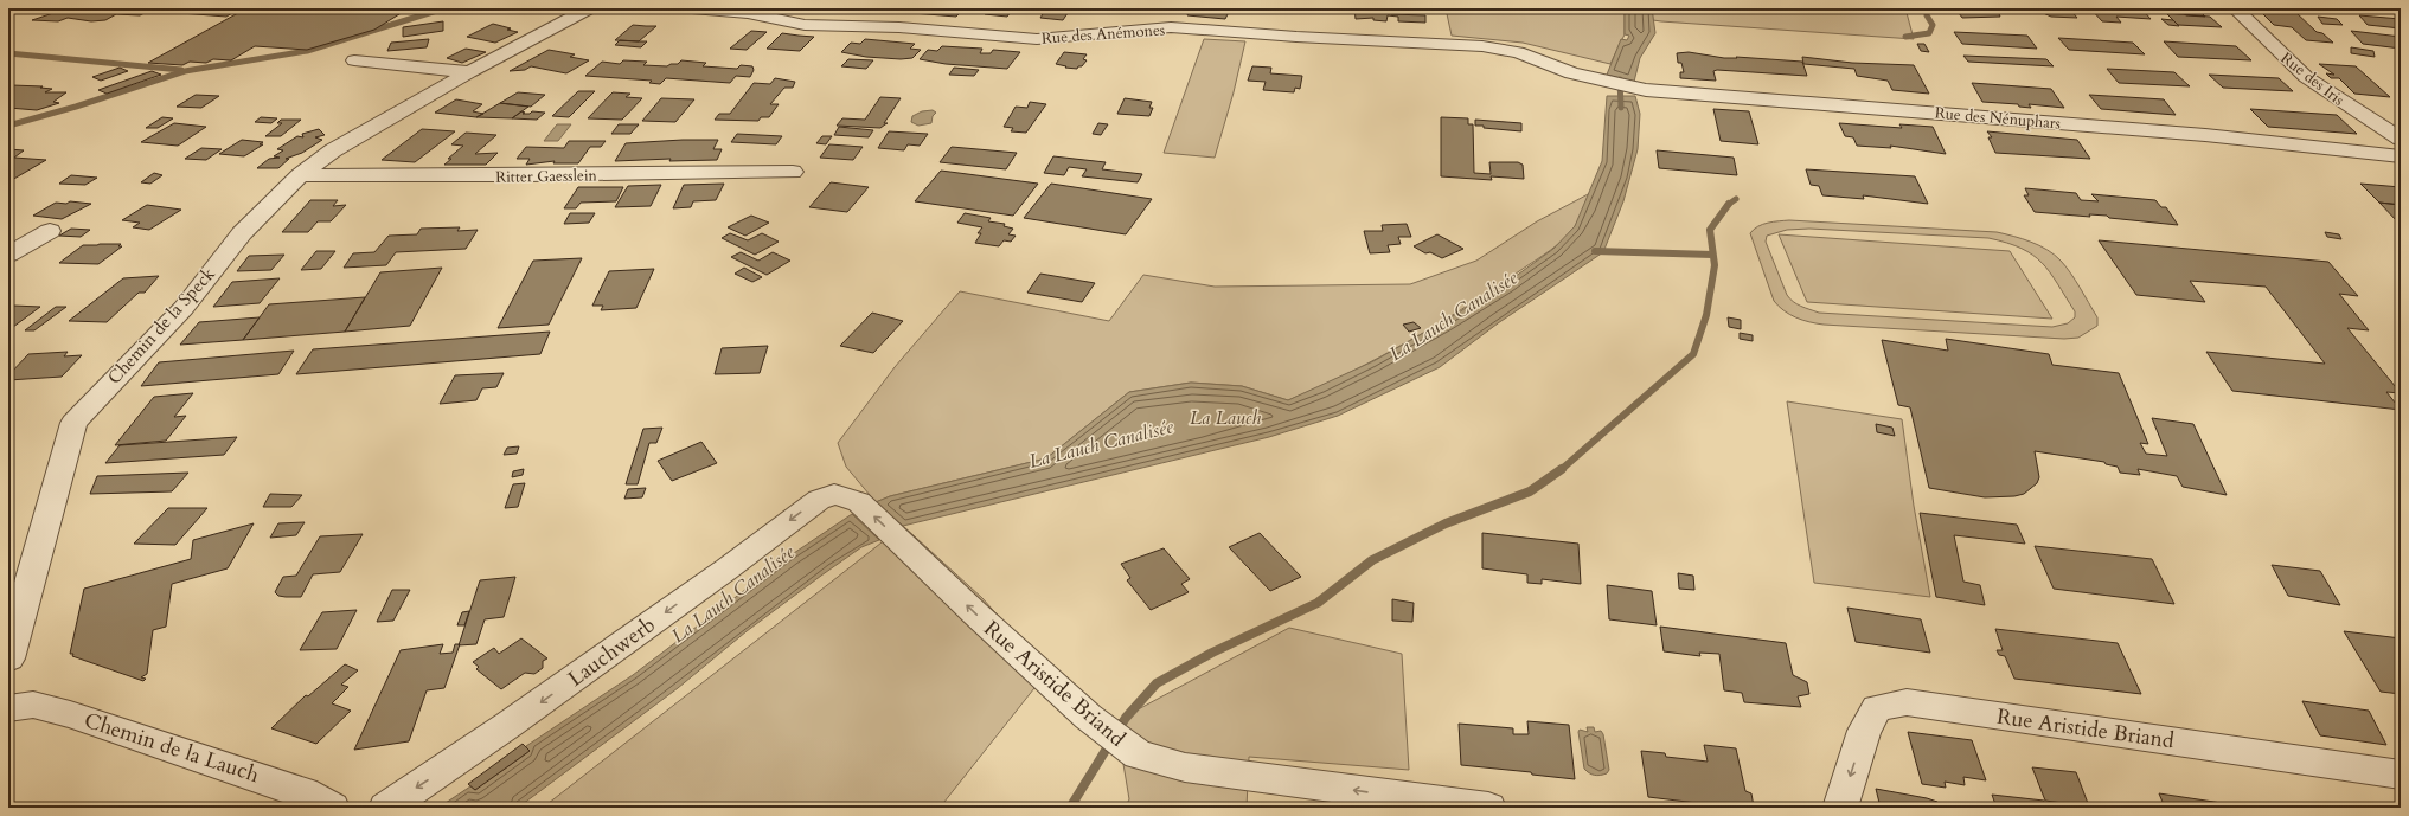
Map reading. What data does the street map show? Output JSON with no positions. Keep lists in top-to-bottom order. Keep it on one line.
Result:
{"streets":{"street":["Rue des Anémones","Rue des Iris","Rue des Nénuphars","Ritter Gaesslein","Chemin de la Speck","Lauchwerb","Rue Aristide Briand","Chemin de la Lauch"]},"crossings":[["Rue des Anémones","Rue des Nénuphars"],["Ritter Gaesslein","Chemin de la Speck"],["Lauchwerb","Rue Aristide Briand"]],"one_way":["Lauchwerb","Rue Aristide Briand"],"water":["La Lauch Canalisée","La Lauch"]}
